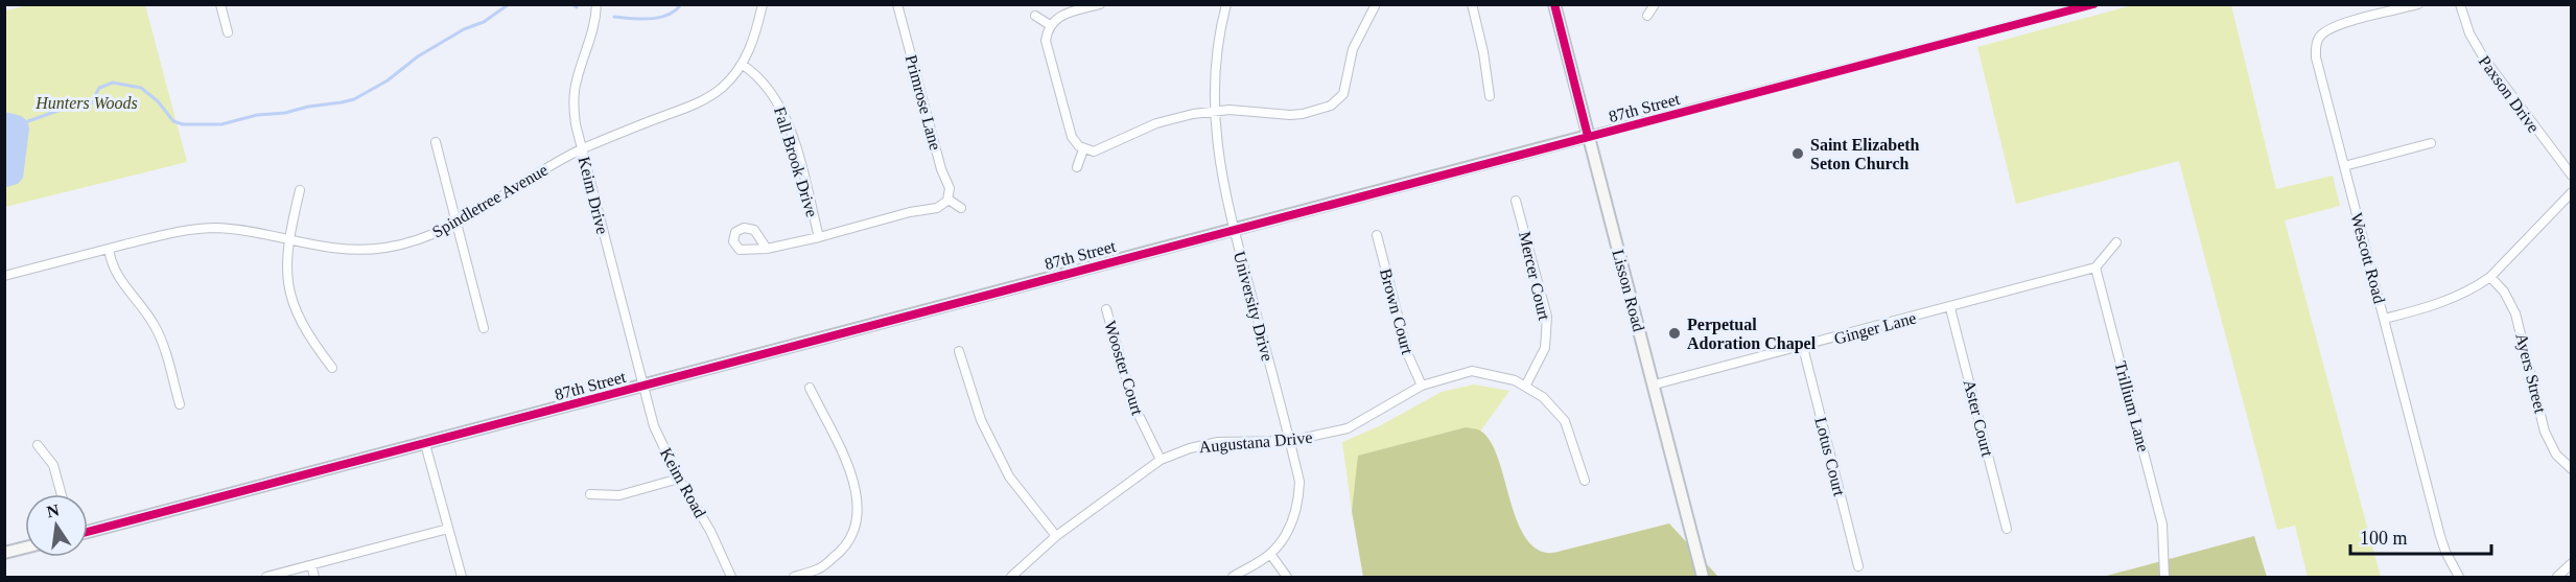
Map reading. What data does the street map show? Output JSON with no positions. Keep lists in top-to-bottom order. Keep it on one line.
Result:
{"streets":{"street":["Paxson Drive","Primrose Lane","87th Street","Fall Brook Drive","Keim Drive","Spindletree Avenue","Wescott Road","Mercer Court","Lisson Road","University Drive","Brown Court","Ginger Lane","Wooster Court","Ayers Street","Trillium Lane","Aster Court","Augustana Drive","Lotus Court","Keim Road"]},"crossings":[["87th Street","Keim Drive"],["87th Street","Lisson Road"],["87th Street","University Drive"],["87th Street","Keim Road"],["Fall Brook Drive","Spindletree Avenue"],["Keim Drive","Spindletree Avenue"],["Keim Drive","Keim Road"],["Mercer Court","Augustana Drive"],["Lisson Road","Ginger Lane"],["University Drive","Augustana Drive"],["Brown Court","Augustana Drive"],["Ginger Lane","Trillium Lane"],["Ginger Lane","Aster Court"],["Ginger Lane","Lotus Court"],["Wooster Court","Augustana Drive"]],"parks":["Hunters Woods"],"places":["Saint Elizabeth Seton Church","Perpetual Adoration Chapel"],"scale_bar":"100 m","north":"top"}
